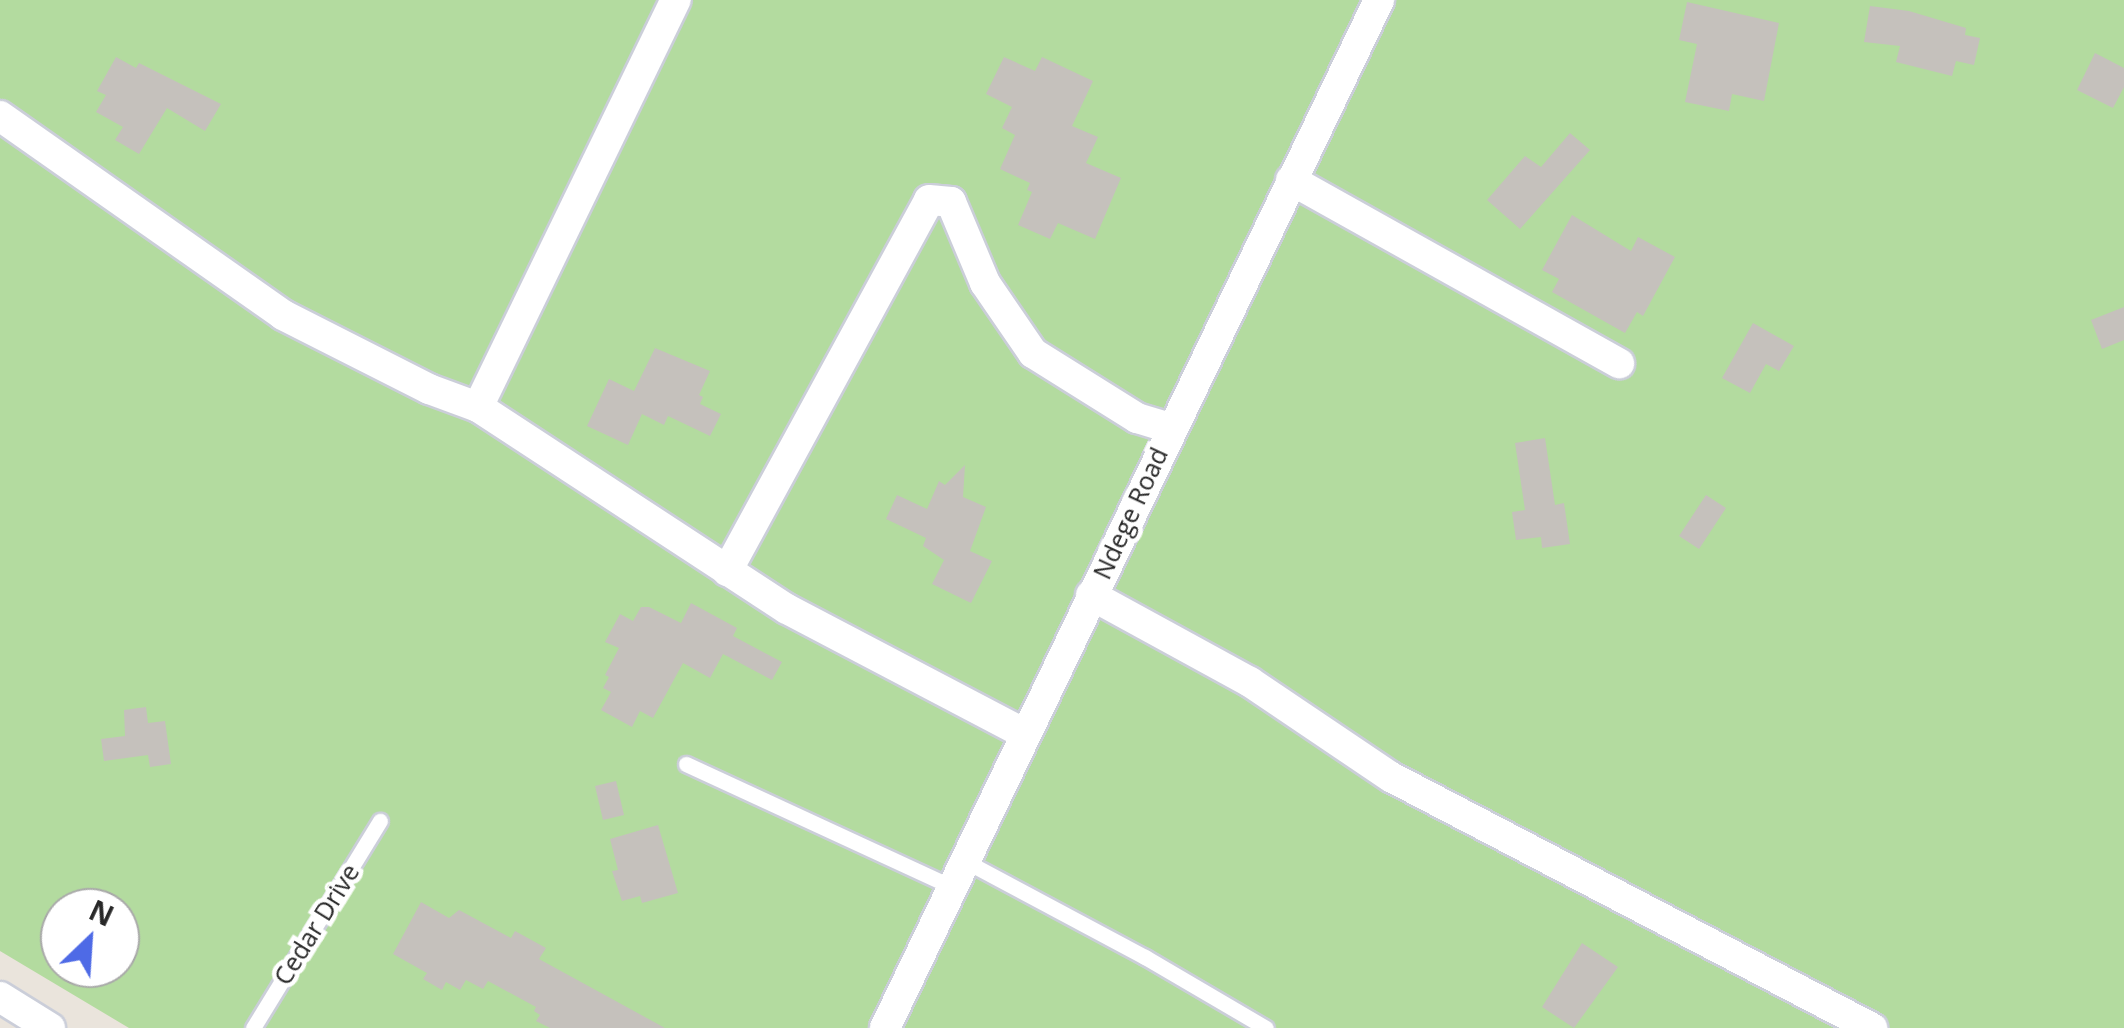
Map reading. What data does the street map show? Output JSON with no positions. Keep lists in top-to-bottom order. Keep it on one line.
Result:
{"streets":{"street":["Ndege Road"],"lane":["Cedar Drive"]},"north":"top right"}
